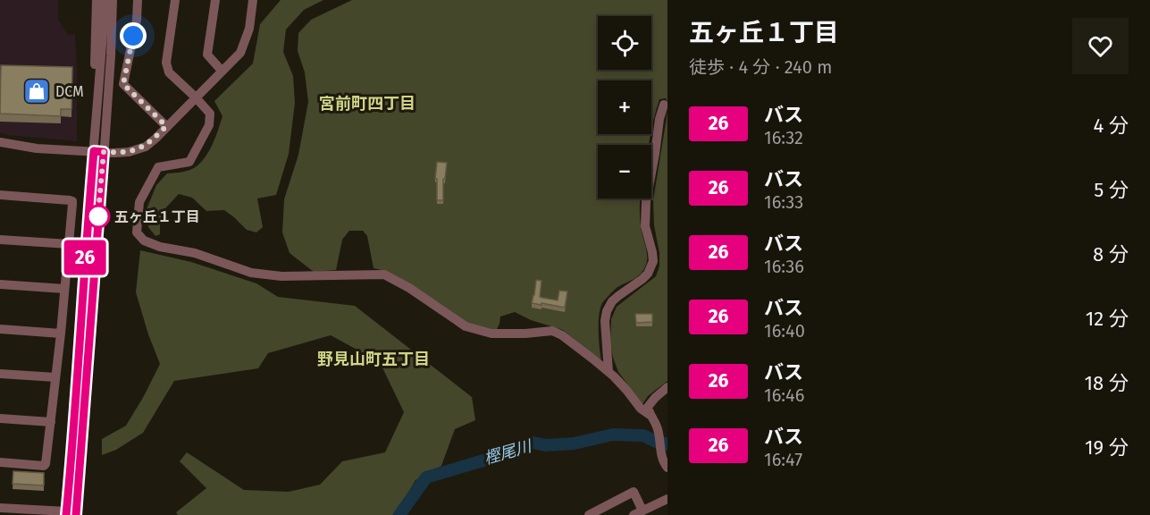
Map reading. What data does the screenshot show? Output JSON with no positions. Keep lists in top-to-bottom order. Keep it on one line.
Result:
{"districts":["宮前町四丁目","野見山町五丁目"],"water":["樫尾川"],"places":{"shop":["DCM"],"other":["五ヶ丘１丁目"]},"lines":["bus line 26"],"page":{"on_map":"26","heading":["五ヶ丘１丁目","徒歩 · 4 分 · 240 m"],"map_buttons":["+","−"],"list":[{"mark":"26","name":"バス","note":"16:32","value":"4 分"},{"mark":"26","name":"バス","note":"16:33","value":"5 分"},{"mark":"26","name":"バス","note":"16:36","value":"8 分"},{"mark":"26","name":"バス","note":"16:40","value":"12 分"},{"mark":"26","name":"バス","note":"16:46","value":"18 分"},{"mark":"26","name":"バス","note":"16:47","value":"19 分"}]}}
